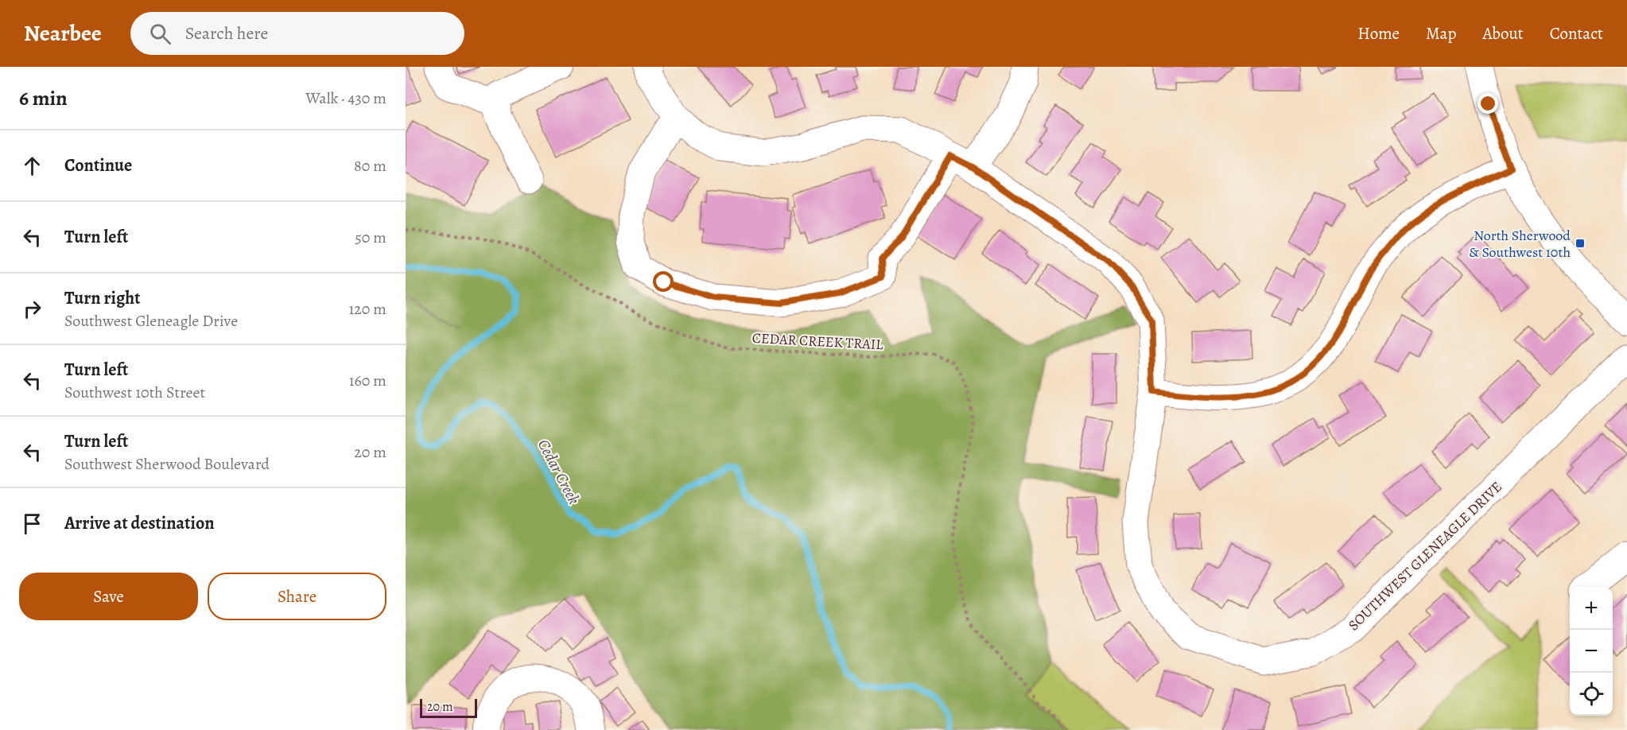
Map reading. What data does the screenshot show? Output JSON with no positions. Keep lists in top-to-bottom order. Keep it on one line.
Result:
{"streets":{"street":["SOUTHWEST GLENEAGLE DRIVE"],"path":["CEDAR CREEK TRAIL"]},"water":["Cedar Creek"],"places":{"transit":["North Sherwood & Southwest 10th"]},"scale_bar":"20 m","page":{"header":"Nearbee","search":"Search here","nav":["Home","Map","About","Contact"],"heading":["6 min","Walk · 430 m"],"list":[["Continue","80 m"],["Turn left","50 m"],["Turn right","Southwest Gleneagle Drive","120 m"],["Turn left","Southwest 10th Street","160 m"],["Turn left","Southwest Sherwood Boulevard","20 m"],"Arrive at destination"],"buttons":["Save","Share"],"map_buttons":["+","−"],"scale":"20 m"}}
